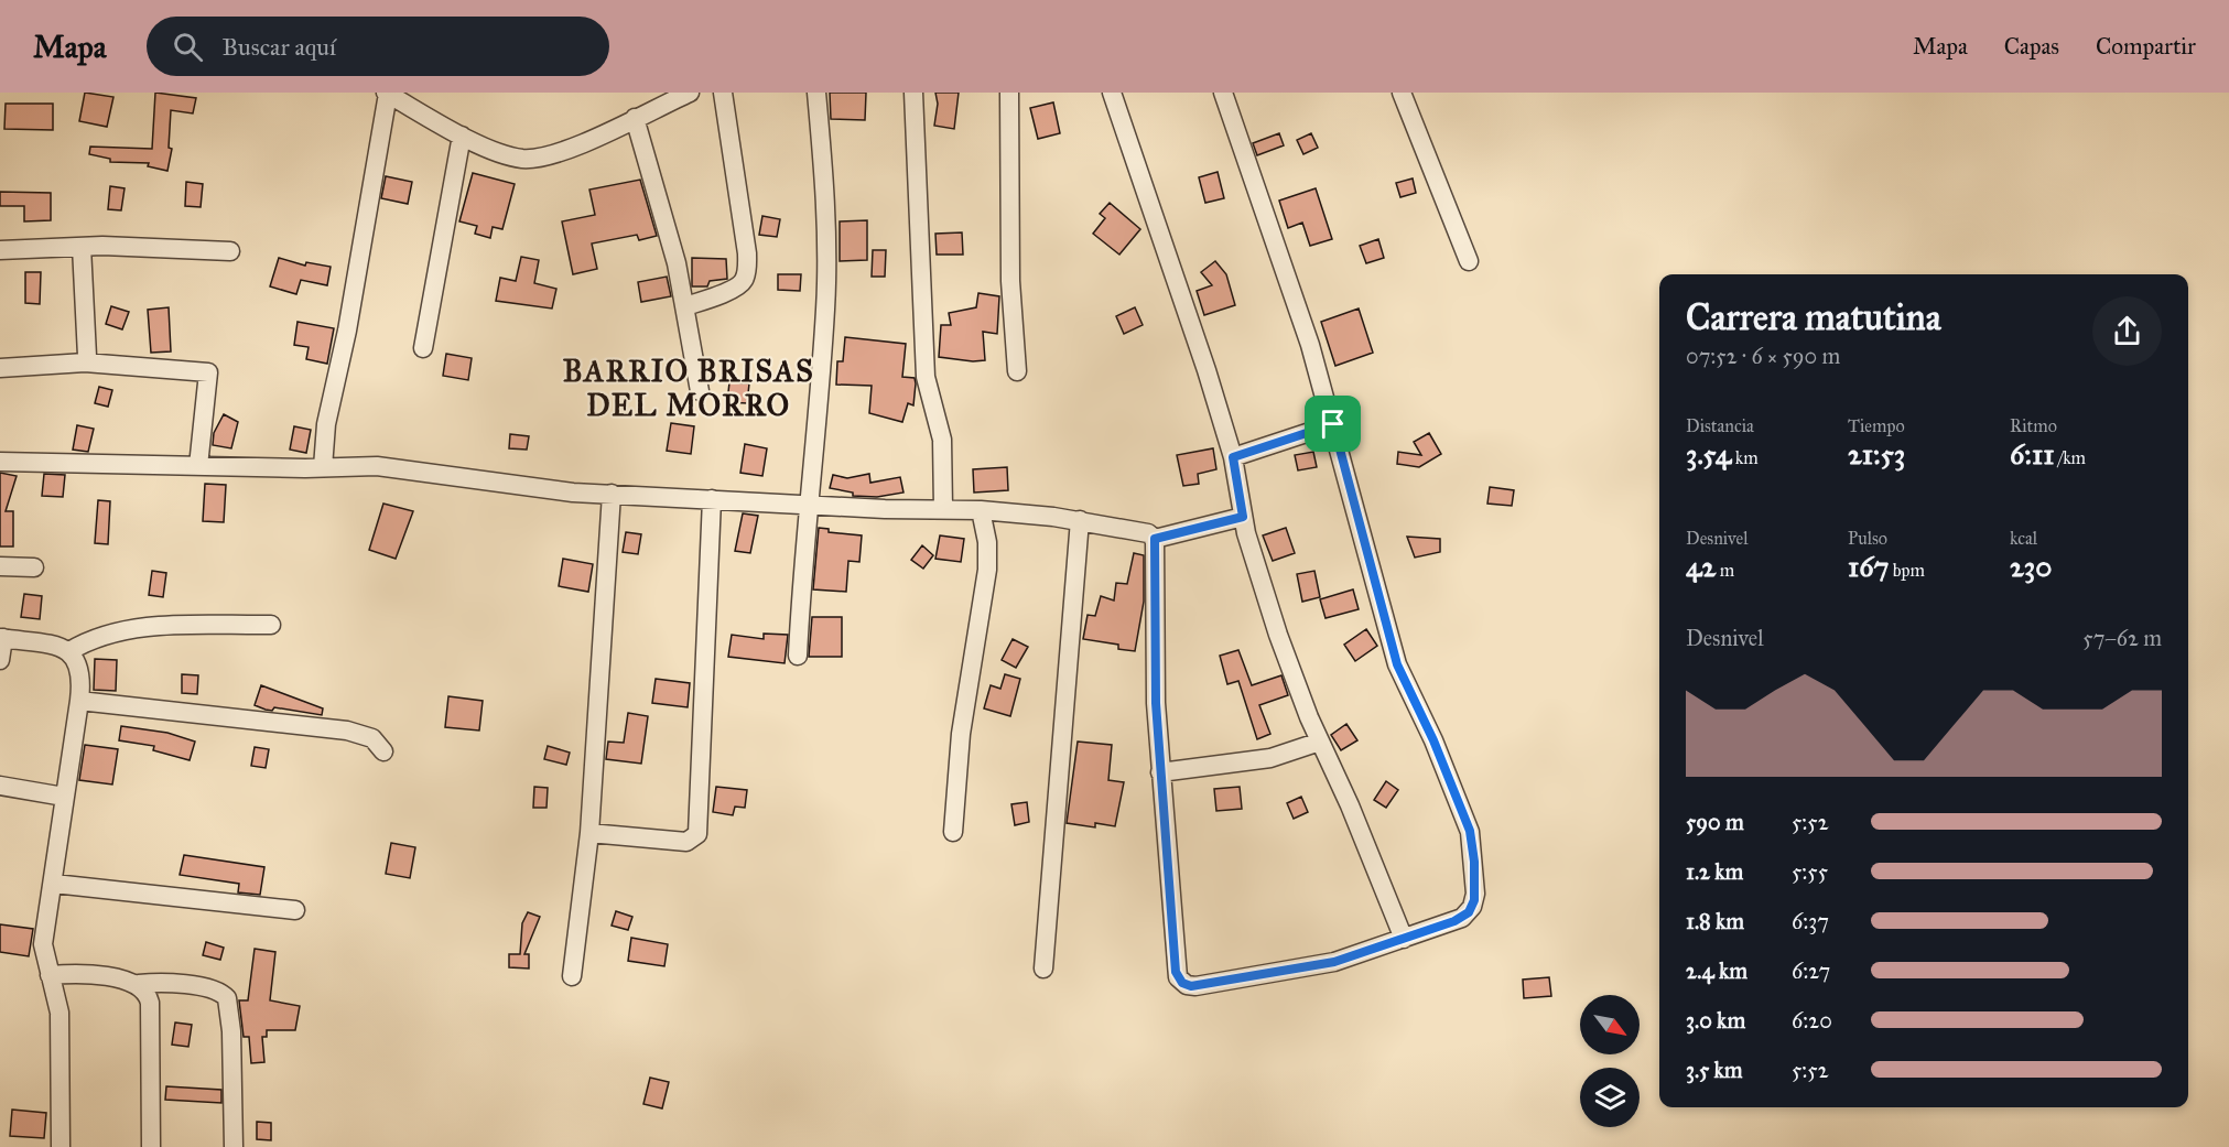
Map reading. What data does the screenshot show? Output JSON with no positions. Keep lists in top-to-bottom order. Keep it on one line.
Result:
{"districts":["BARRIO BRISAS DEL MORRO"],"north":"bottom right","page":{"header":"Mapa","search":"Buscar aquí","nav":["Mapa","Capas","Compartir"],"heading":["Carrera matutina","07:52 · 6 × 590 m"],"stats":[["Distancia","3.54 km"],["Tiempo","21:53"],["Ritmo","6:11 /km"],["Desnivel","42 m"],["Pulso","167 bpm"],["kcal","230"]],"chart":["Desnivel","57–62 m"],"list":[{"name":"590 m","note":"5:52"},{"name":"1.2 km","note":"5:55"},{"name":"1.8 km","note":"6:37"},{"name":"2.4 km","note":"6:27"},{"name":"3.0 km","note":"6:20"},{"name":"3.5 km","note":"5:52"}]}}
